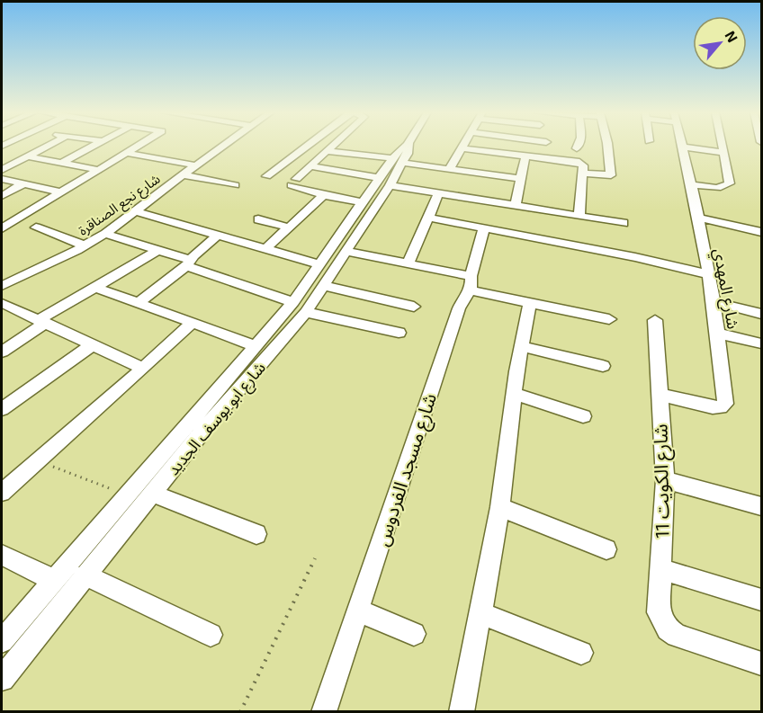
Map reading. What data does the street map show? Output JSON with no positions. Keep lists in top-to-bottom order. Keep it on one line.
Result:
{"streets":{"street":["شارع نجع الصناقرة","شارع المهدي","شارع ابو يوسف الجديد","شارع مسجد الفردوس","شارع الكويت 11"]},"crossings":[["شارع المهدي","شارع الكويت 11"]],"north":"top right"}
